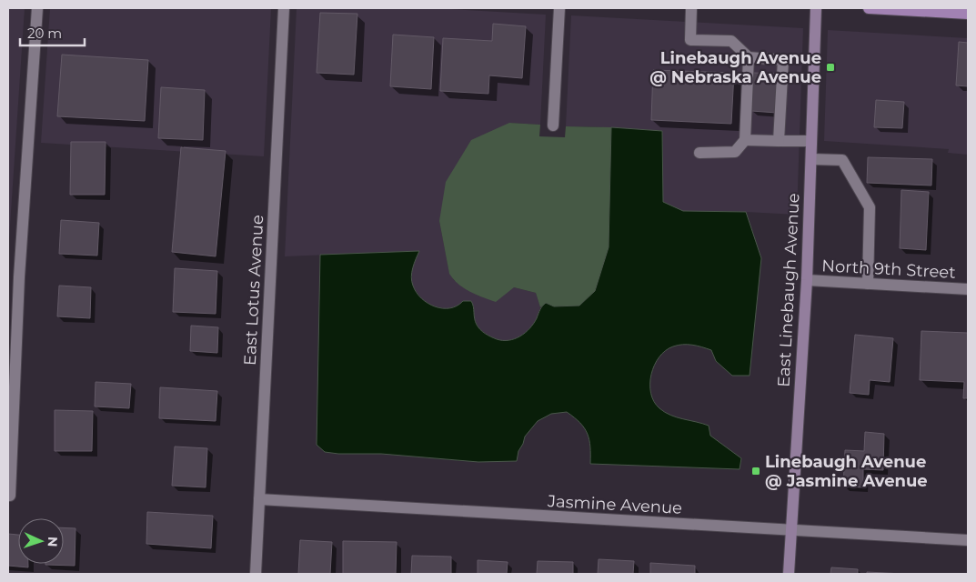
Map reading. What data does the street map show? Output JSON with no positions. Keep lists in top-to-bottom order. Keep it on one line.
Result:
{"streets":{"street":["North 9th Street","East Lotus Avenue","East Linebaugh Avenue","Jasmine Avenue"]},"crossings":[["North 9th Street","East Linebaugh Avenue"],["East Lotus Avenue","Jasmine Avenue"],["East Linebaugh Avenue","Jasmine Avenue"]],"places":{"transit":["Linebaugh Avenue @ Nebraska Avenue","Linebaugh Avenue @ Jasmine Avenue"]},"scale_bar":"20 m","north":"right"}
